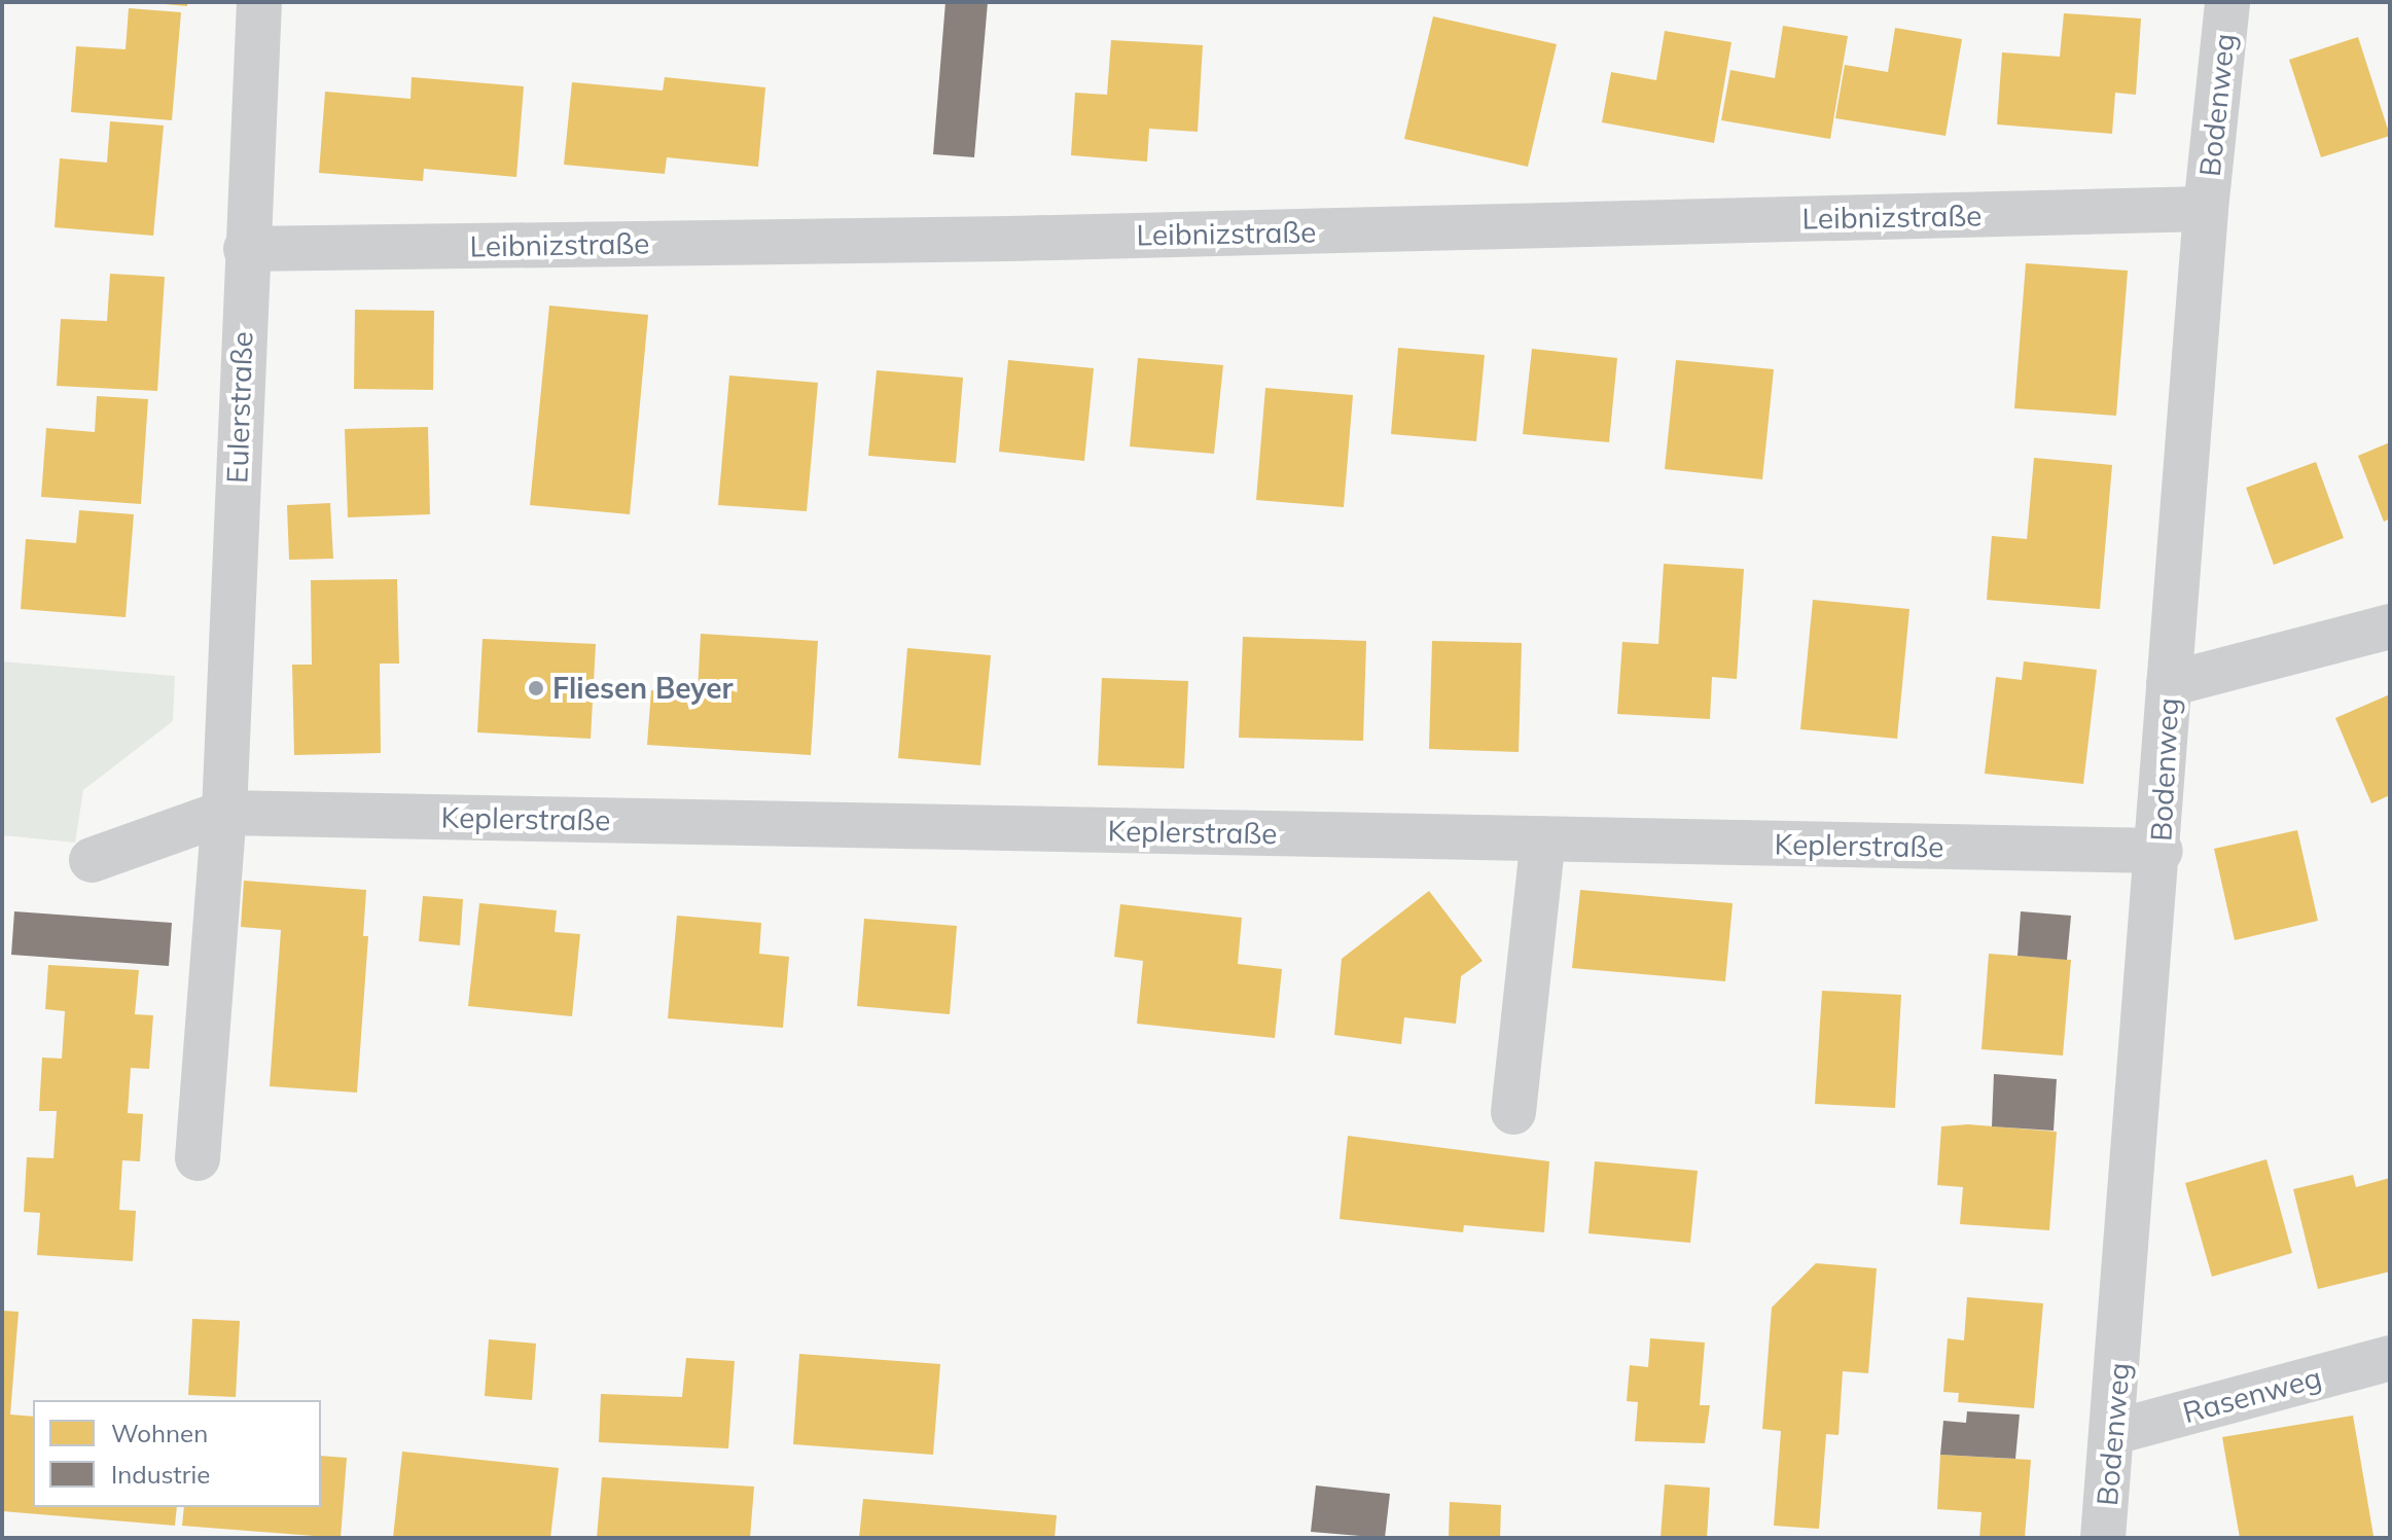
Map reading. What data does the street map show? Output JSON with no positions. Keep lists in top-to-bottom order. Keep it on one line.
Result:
{"streets":{"street":["Bodenweg","Leibnizstraße","Eulerstraße","Keplerstraße","Rasenweg"]},"crossings":[["Bodenweg","Leibnizstraße"],["Bodenweg","Keplerstraße"],["Bodenweg","Rasenweg"],["Leibnizstraße","Eulerstraße"],["Eulerstraße","Keplerstraße"]],"places":["Fliesen Beyer"],"legend":["Wohnen","Industrie"]}
